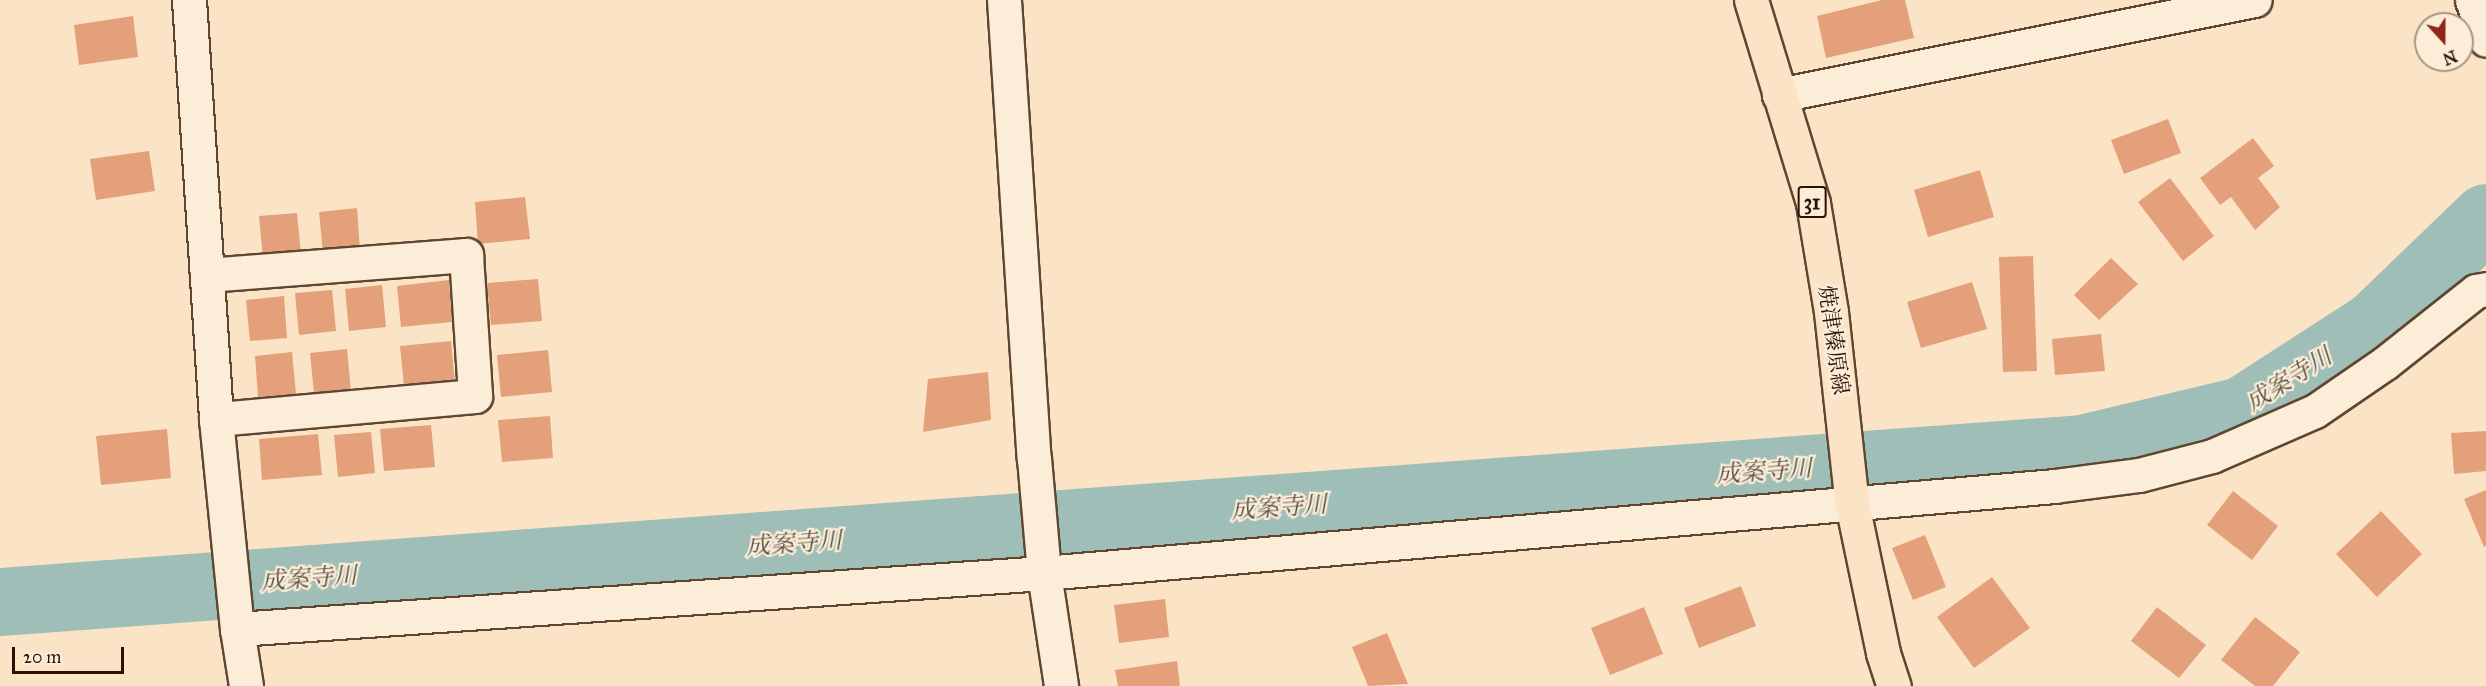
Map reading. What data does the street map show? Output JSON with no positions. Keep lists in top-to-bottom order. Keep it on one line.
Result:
{"streets":{"main road":["31","焼津榛原線"]},"water":["成案寺川"],"scale_bar":"20 m","north":"bottom"}
